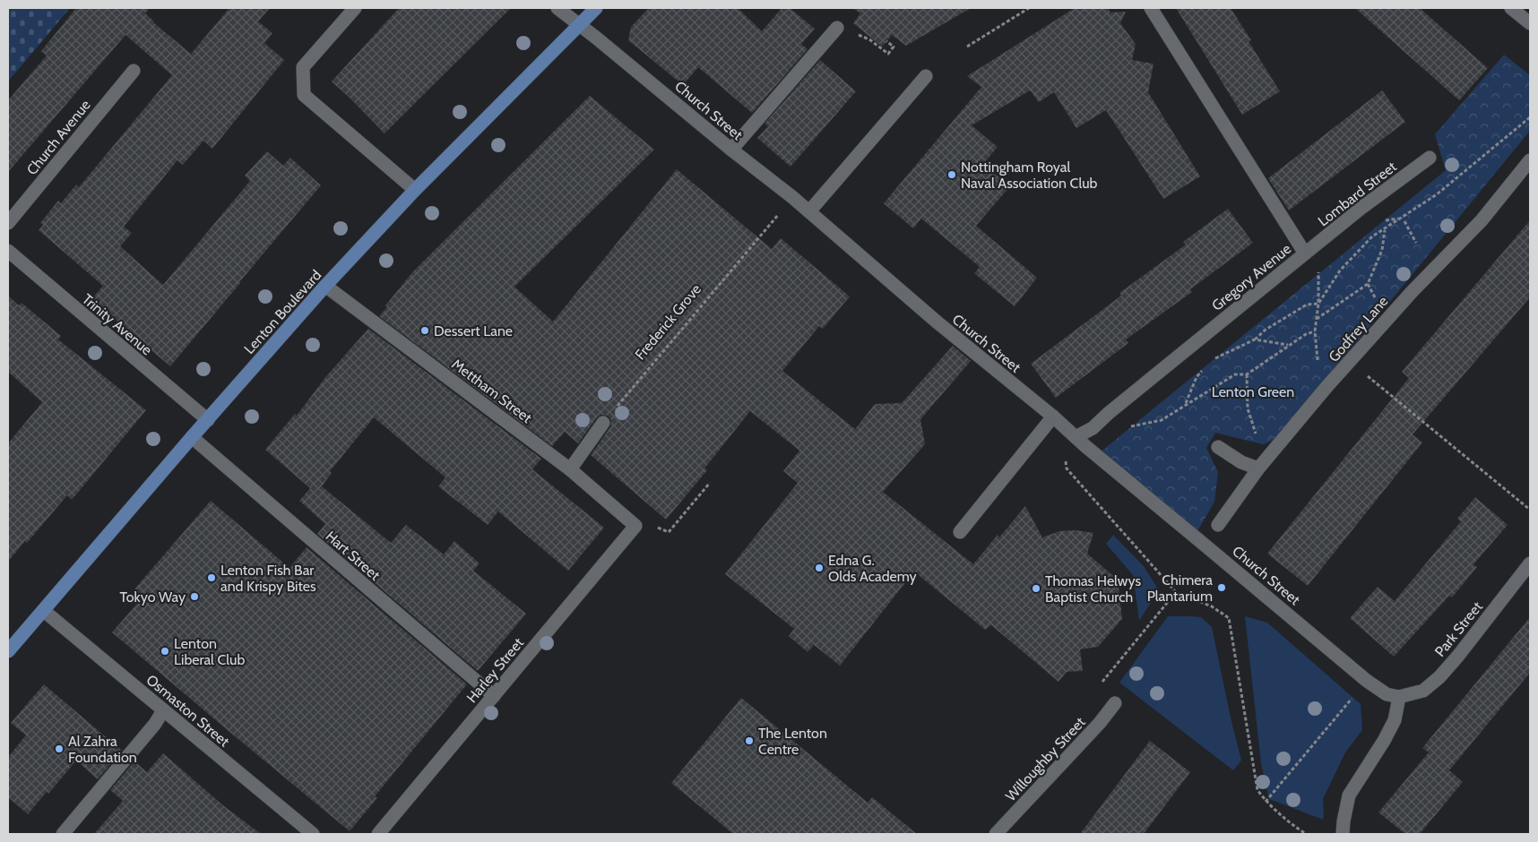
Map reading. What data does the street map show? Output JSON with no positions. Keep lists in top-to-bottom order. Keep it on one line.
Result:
{"streets":{"main road":["Lenton Boulevard"],"street":["Church Street","Church Avenue","Lombard Street","Gregory Avenue","Trinity Avenue","Godfrey Lane","Mettham Street","Hart Street","Park Street","Harley Street","Osmaston Street","Willoughby Street"],"path":["Frederick Grove"]},"crossings":[["Church Street","Gregory Avenue"],["Church Street","Lenton Boulevard"],["Church Street","Frederick Grove"],["Church Street","Park Street"],["Lombard Street","Gregory Avenue"],["Lenton Boulevard","Trinity Avenue"],["Lenton Boulevard","Mettham Street"],["Lenton Boulevard","Hart Street"],["Lenton Boulevard","Osmaston Street"],["Mettham Street","Harley Street"],["Hart Street","Harley Street"]],"parks":["Lenton Green"],"places":["Nottingham Royal Naval Association Club","Dessert Lane","Edna G. Olds Academy","Lenton Fish Bar and Krispy Bites","Chimera Plantarium","Thomas Helwys Baptist Church","Tokyo Way","Lenton Liberal Club","The Lenton Centre","Al Zahra Foundation"]}
